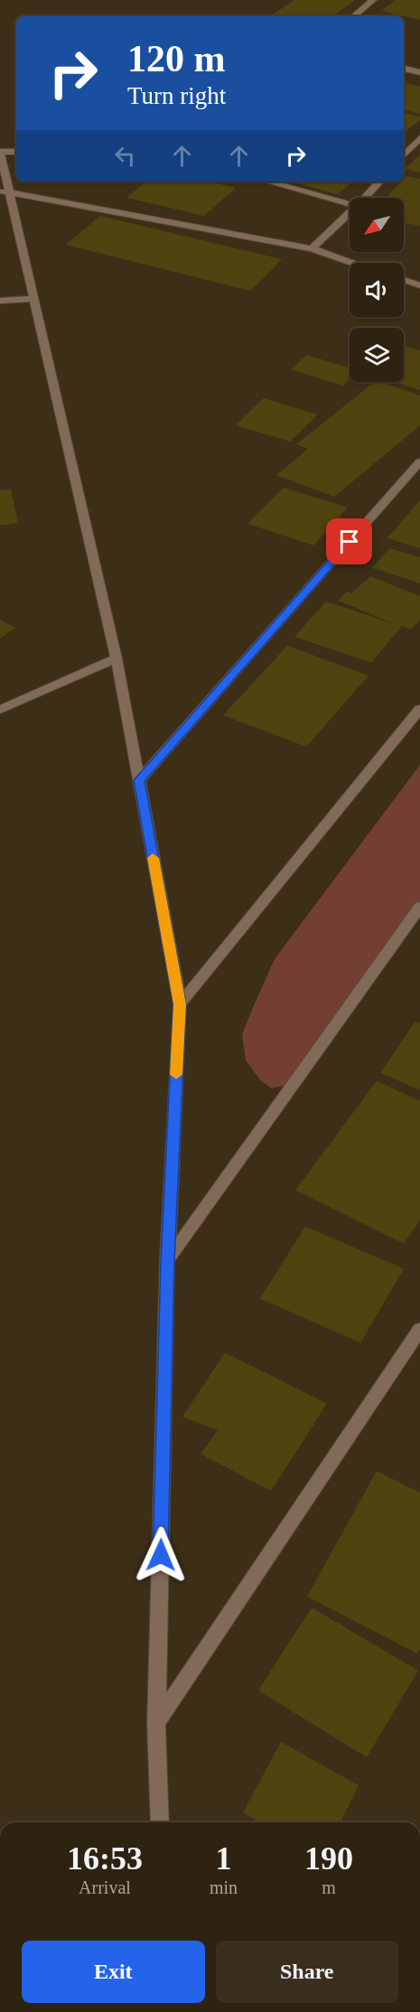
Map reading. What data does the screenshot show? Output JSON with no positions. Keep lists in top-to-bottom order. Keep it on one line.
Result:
{"north":"bottom left","page":{"turn":["120 m","Turn right"],"eta":["16:53","Arrival","1","min","190","m"],"buttons":["Exit","Share"]}}
